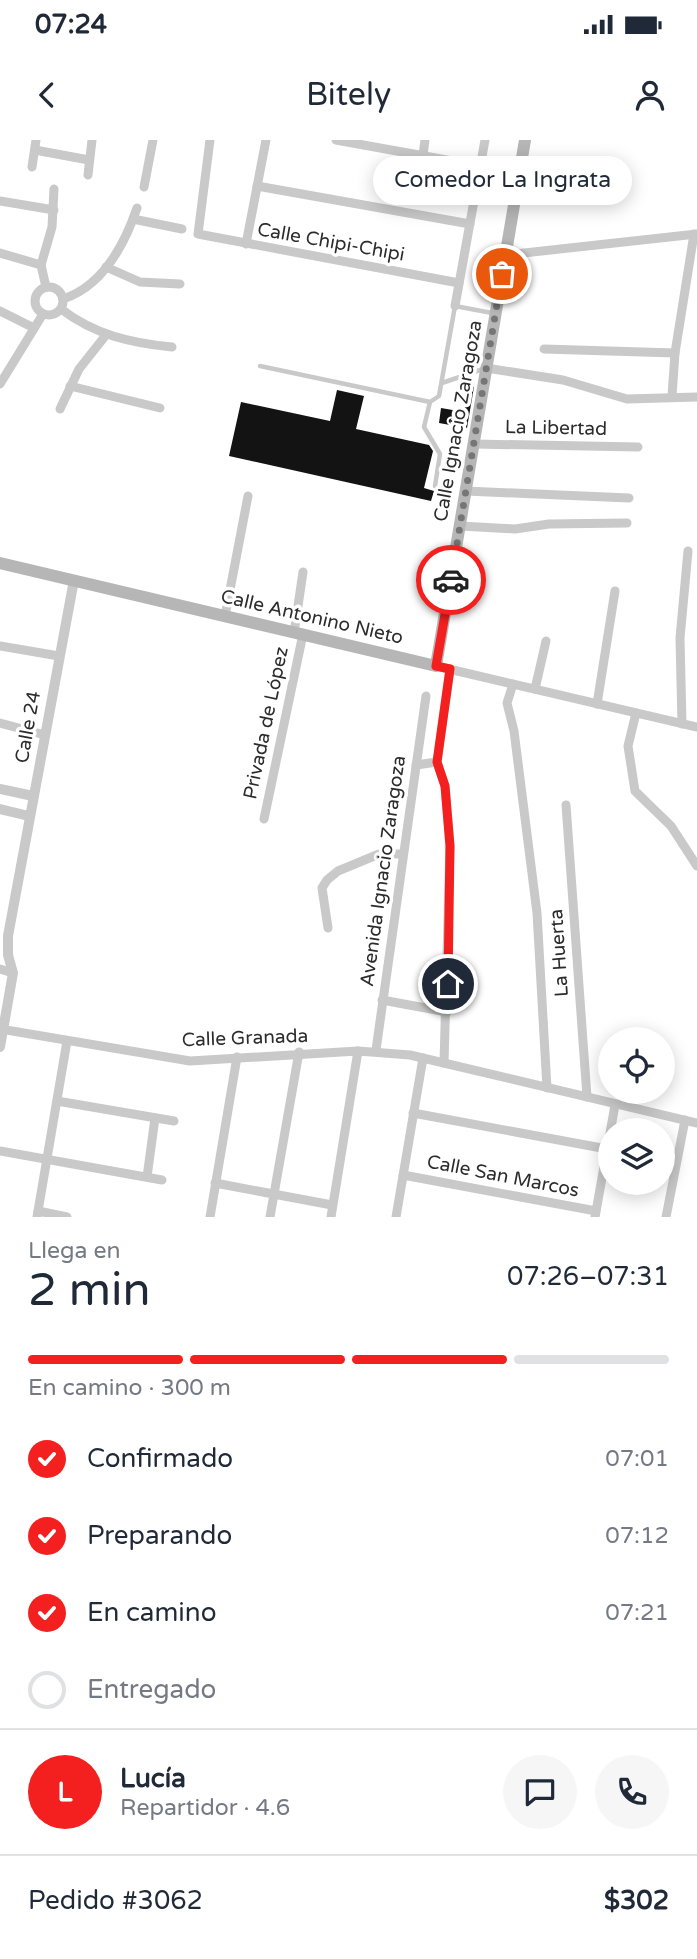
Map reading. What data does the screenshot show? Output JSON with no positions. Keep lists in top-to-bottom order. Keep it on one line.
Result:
{"streets":{"main road":["Calle Ignacio Zaragoza","Calle Antonino Nieto"],"street":["Calle Chipi-Chipi","La Libertad","Privada de López","Calle 24","Avenida Ignacio Zaragoza","La Huerta","Calle Granada","Calle San Marcos"]},"crossings":[["Calle Ignacio Zaragoza","La Libertad"],["Calle Ignacio Zaragoza","Calle Antonino Nieto"],["Calle Antonino Nieto","Privada de López"],["Calle Antonino Nieto","Calle 24"],["Calle 24","Calle Granada"],["Avenida Ignacio Zaragoza","Calle Granada"],["La Huerta","Calle Granada"]],"places":["Comedor La Ingrata"],"page":{"status":"07:24","header":"Bitely","bubble":"Comedor La Ingrata","heading":["2 min","Llega en","07:26–07:31"],"panel":["Lucía","Repartidor · 4.6","Pedido #3062","$302"],"bar":"En camino · 300 m","list":[["Confirmado","07:01"],["Preparando","07:12"],["En camino","07:21"],"Entregado"],"round":"L"}}
